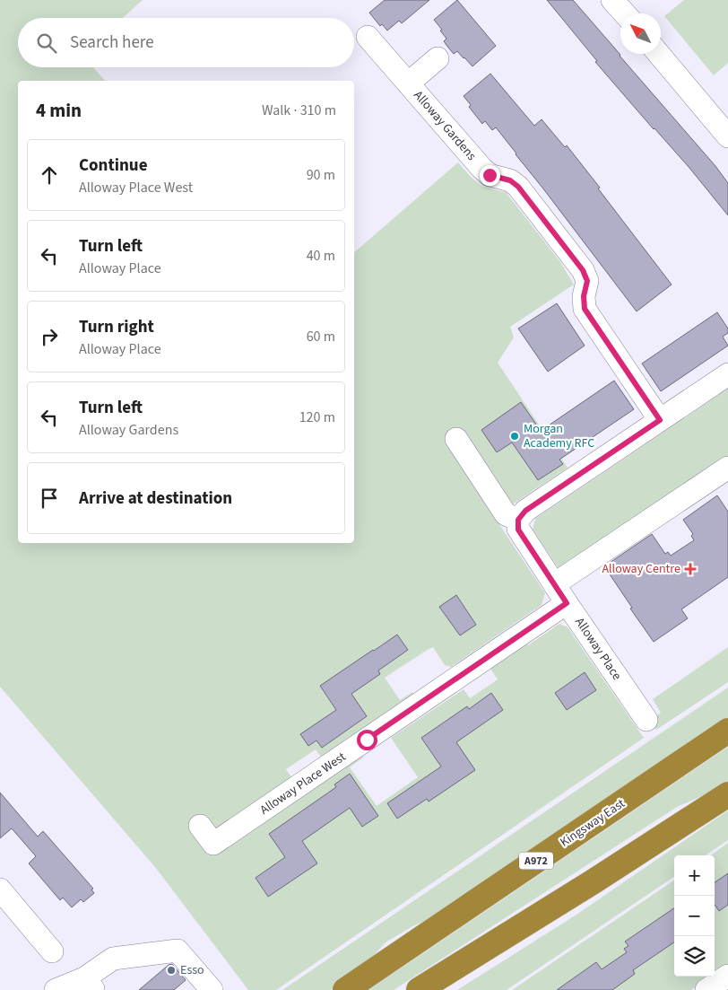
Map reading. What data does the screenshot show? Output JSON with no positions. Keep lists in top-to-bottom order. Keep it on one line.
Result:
{"streets":{"highway":["Kingsway East","A972"],"street":["Alloway Gardens","Alloway Place","Alloway Place West"]},"crossings":[["Alloway Place","Alloway Place West"]],"places":{"other":["Morgan Academy RFC","Esso"],"health":["Alloway Centre"]},"north":"top left","page":{"search":"Search here","heading":["4 min","Walk · 310 m"],"list":[["Continue","Alloway Place West","90 m"],["Turn left","Alloway Place","40 m"],["Turn right","Alloway Place","60 m"],["Turn left","Alloway Gardens","120 m"],"Arrive at destination"],"map_buttons":["+","−"]}}
